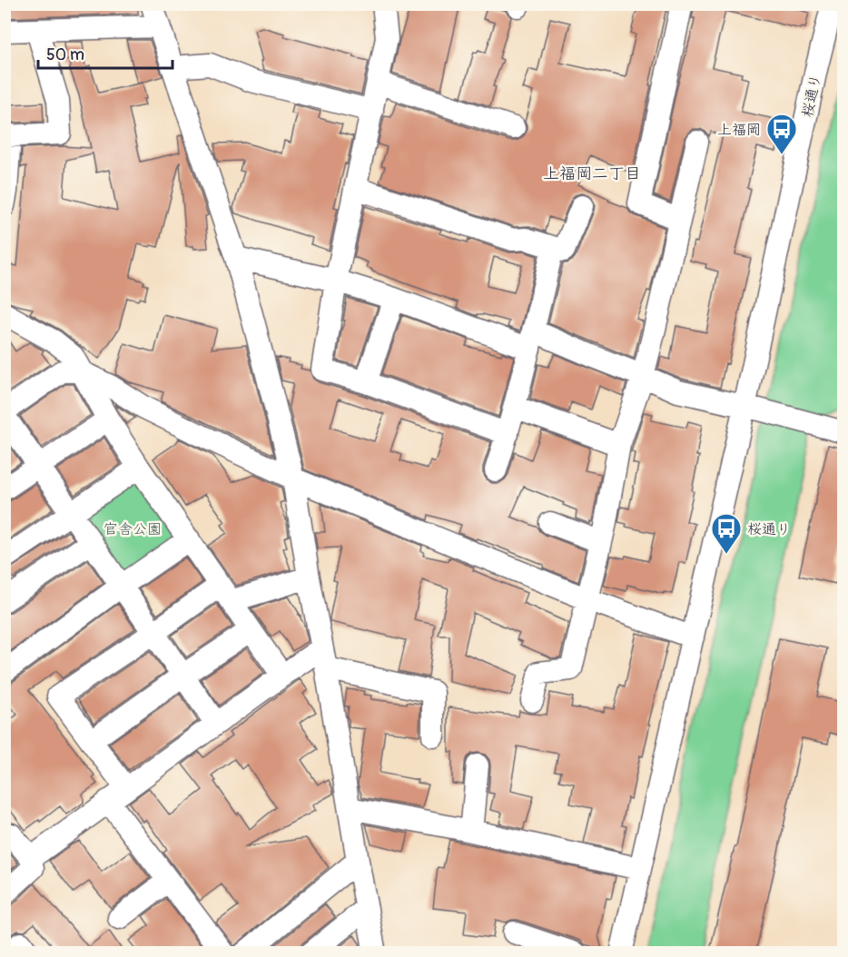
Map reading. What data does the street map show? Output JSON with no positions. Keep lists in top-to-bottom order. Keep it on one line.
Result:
{"streets":{"street":["桜通り"]},"districts":["上福岡二丁目"],"parks":["官舎公園"],"places":{"bus stop":["上福岡","桜通り"]},"scale_bar":"50 m"}
